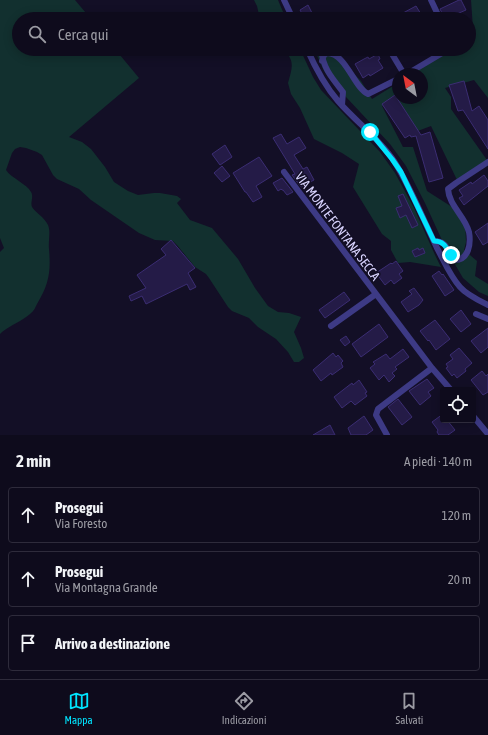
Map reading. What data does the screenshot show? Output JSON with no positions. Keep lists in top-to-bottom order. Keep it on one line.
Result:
{"streets":{"street":["VIA MONTE FONTANA SECCA"]},"north":"top left","page":{"search":"Cerca qui","heading":["2 min","A piedi · 140 m"],"list":[["Prosegui","Via Foresto","120 m"],["Prosegui","Via Montagna Grande","20 m"],"Arrivo a destinazione"],"nav":["Mappa","Indicazioni","Salvati"]}}
